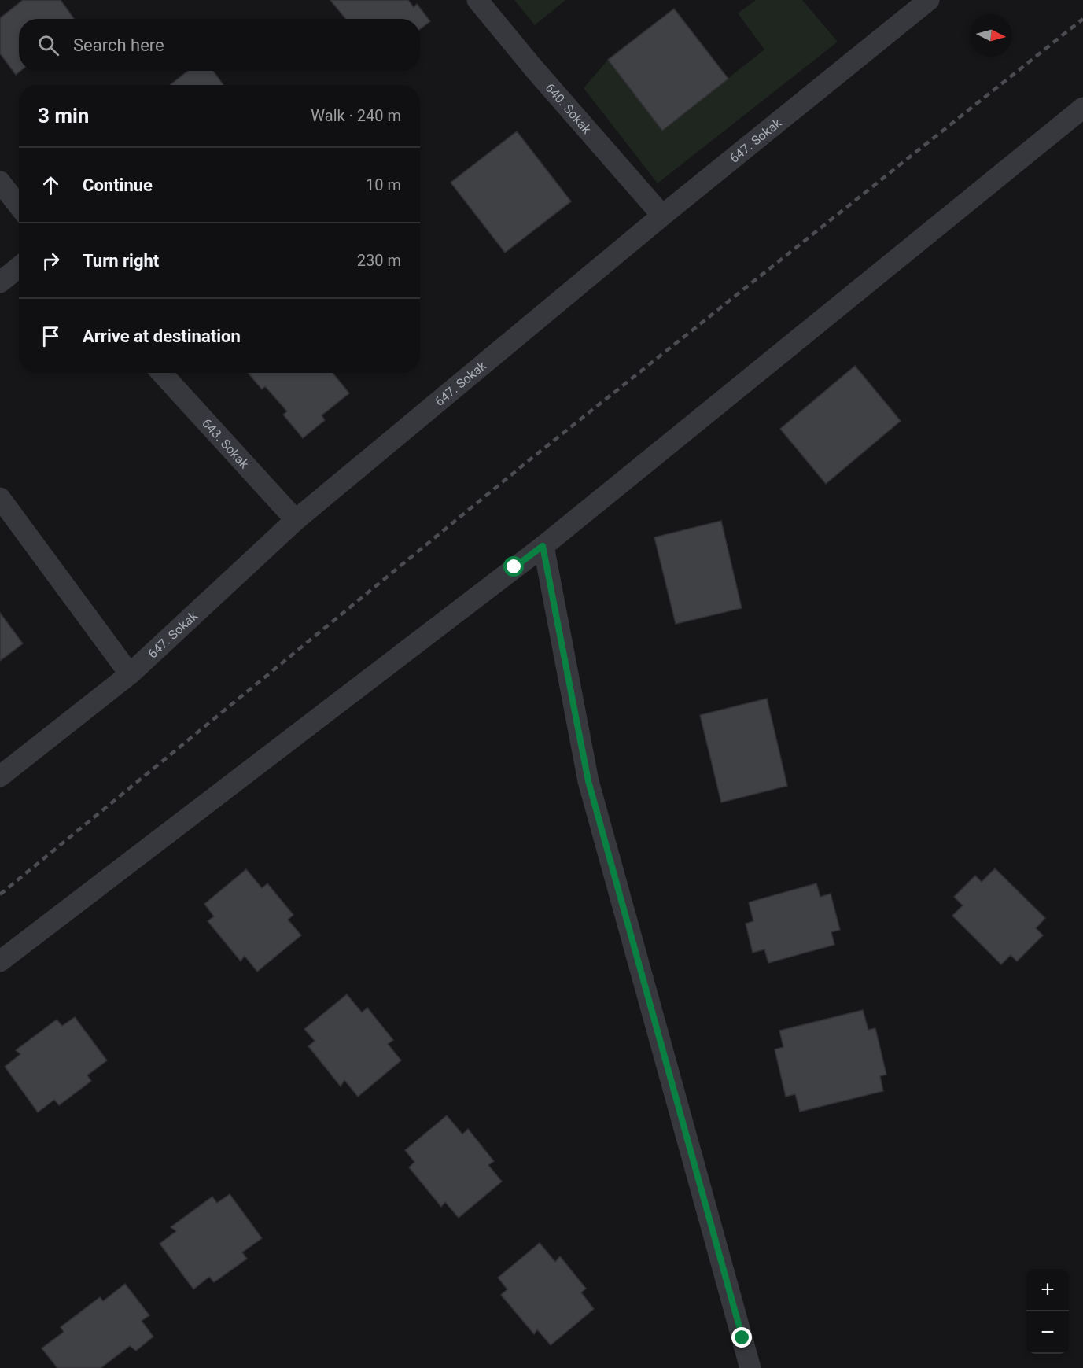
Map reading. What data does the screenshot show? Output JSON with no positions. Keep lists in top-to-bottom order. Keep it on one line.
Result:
{"streets":{"street":["640. Sokak","647. Sokak","643. Sokak"]},"crossings":[["640. Sokak","647. Sokak"],["647. Sokak","643. Sokak"]],"north":"right","page":{"search":"Search here","heading":["3 min","Walk · 240 m"],"list":[["Continue","10 m"],["Turn right","230 m"],"Arrive at destination"],"map_buttons":["+","−"]}}
